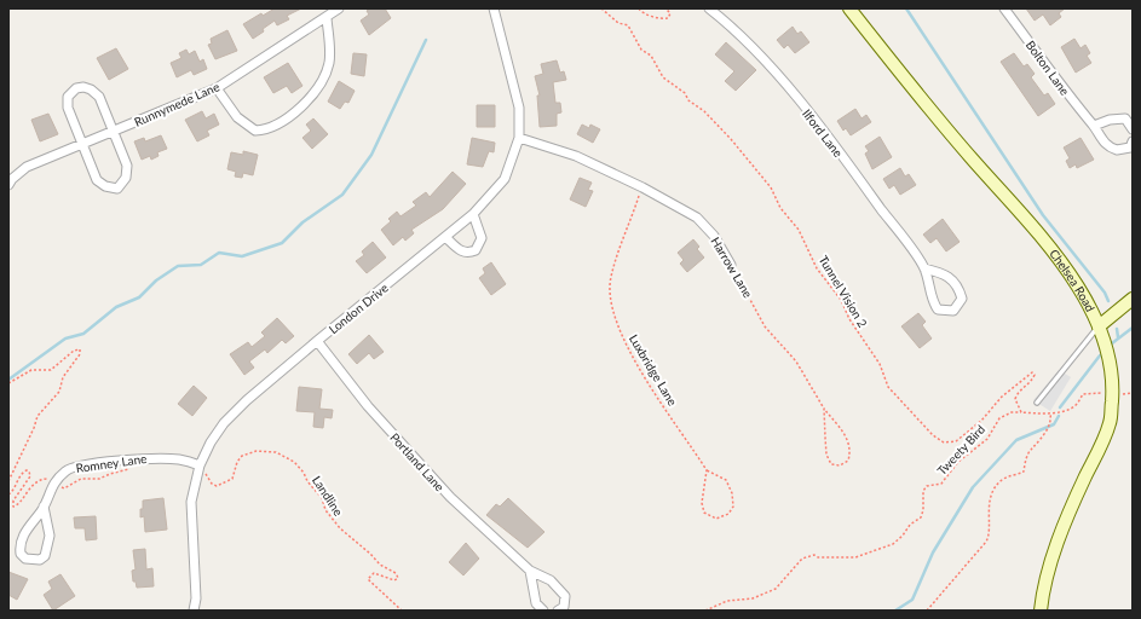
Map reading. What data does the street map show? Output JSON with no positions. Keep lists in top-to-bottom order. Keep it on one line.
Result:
{"streets":{"street":["Bolton Lane","Runnymede Lane","Ilford Lane","Harrow Lane","Chelsea Road","London Drive","Portland Lane","Romney Lane"],"path":["Tunnel Vision 2","Luxbridge Lane","Tweety Bird","Landline"]},"crossings":[["Harrow Lane","London Drive"],["Harrow Lane","Luxbridge Lane"],["Tunnel Vision 2","Tweety Bird"],["London Drive","Portland Lane"],["London Drive","Romney Lane"],["London Drive","Landline"],["Romney Lane","Landline"]]}
